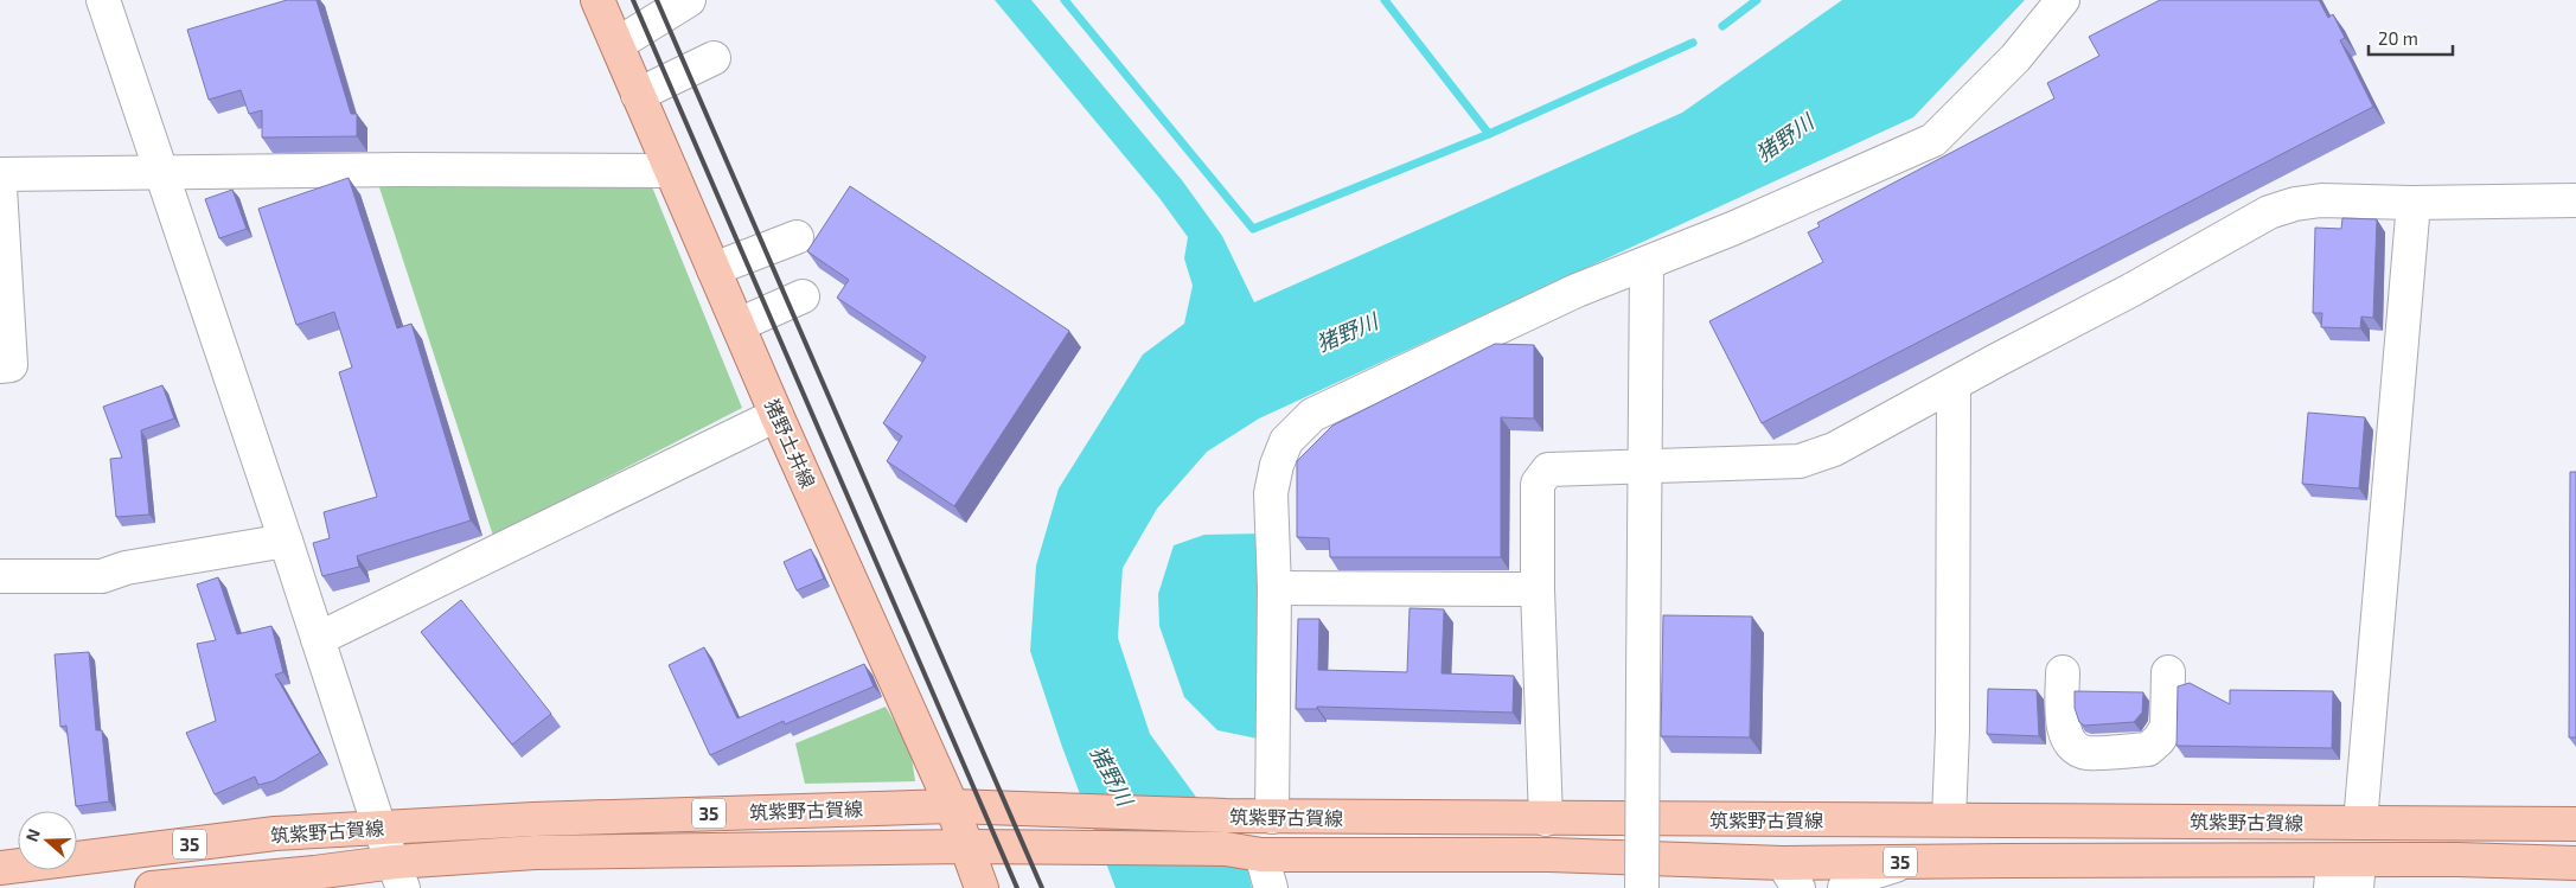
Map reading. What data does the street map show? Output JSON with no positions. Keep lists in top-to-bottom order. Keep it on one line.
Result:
{"streets":{"main road":["猪野土井線","筑紫野古賀線","35"]},"crossings":[["猪野土井線","筑紫野古賀線"]],"water":["猪野川"],"scale_bar":"20 m","north":"left"}
